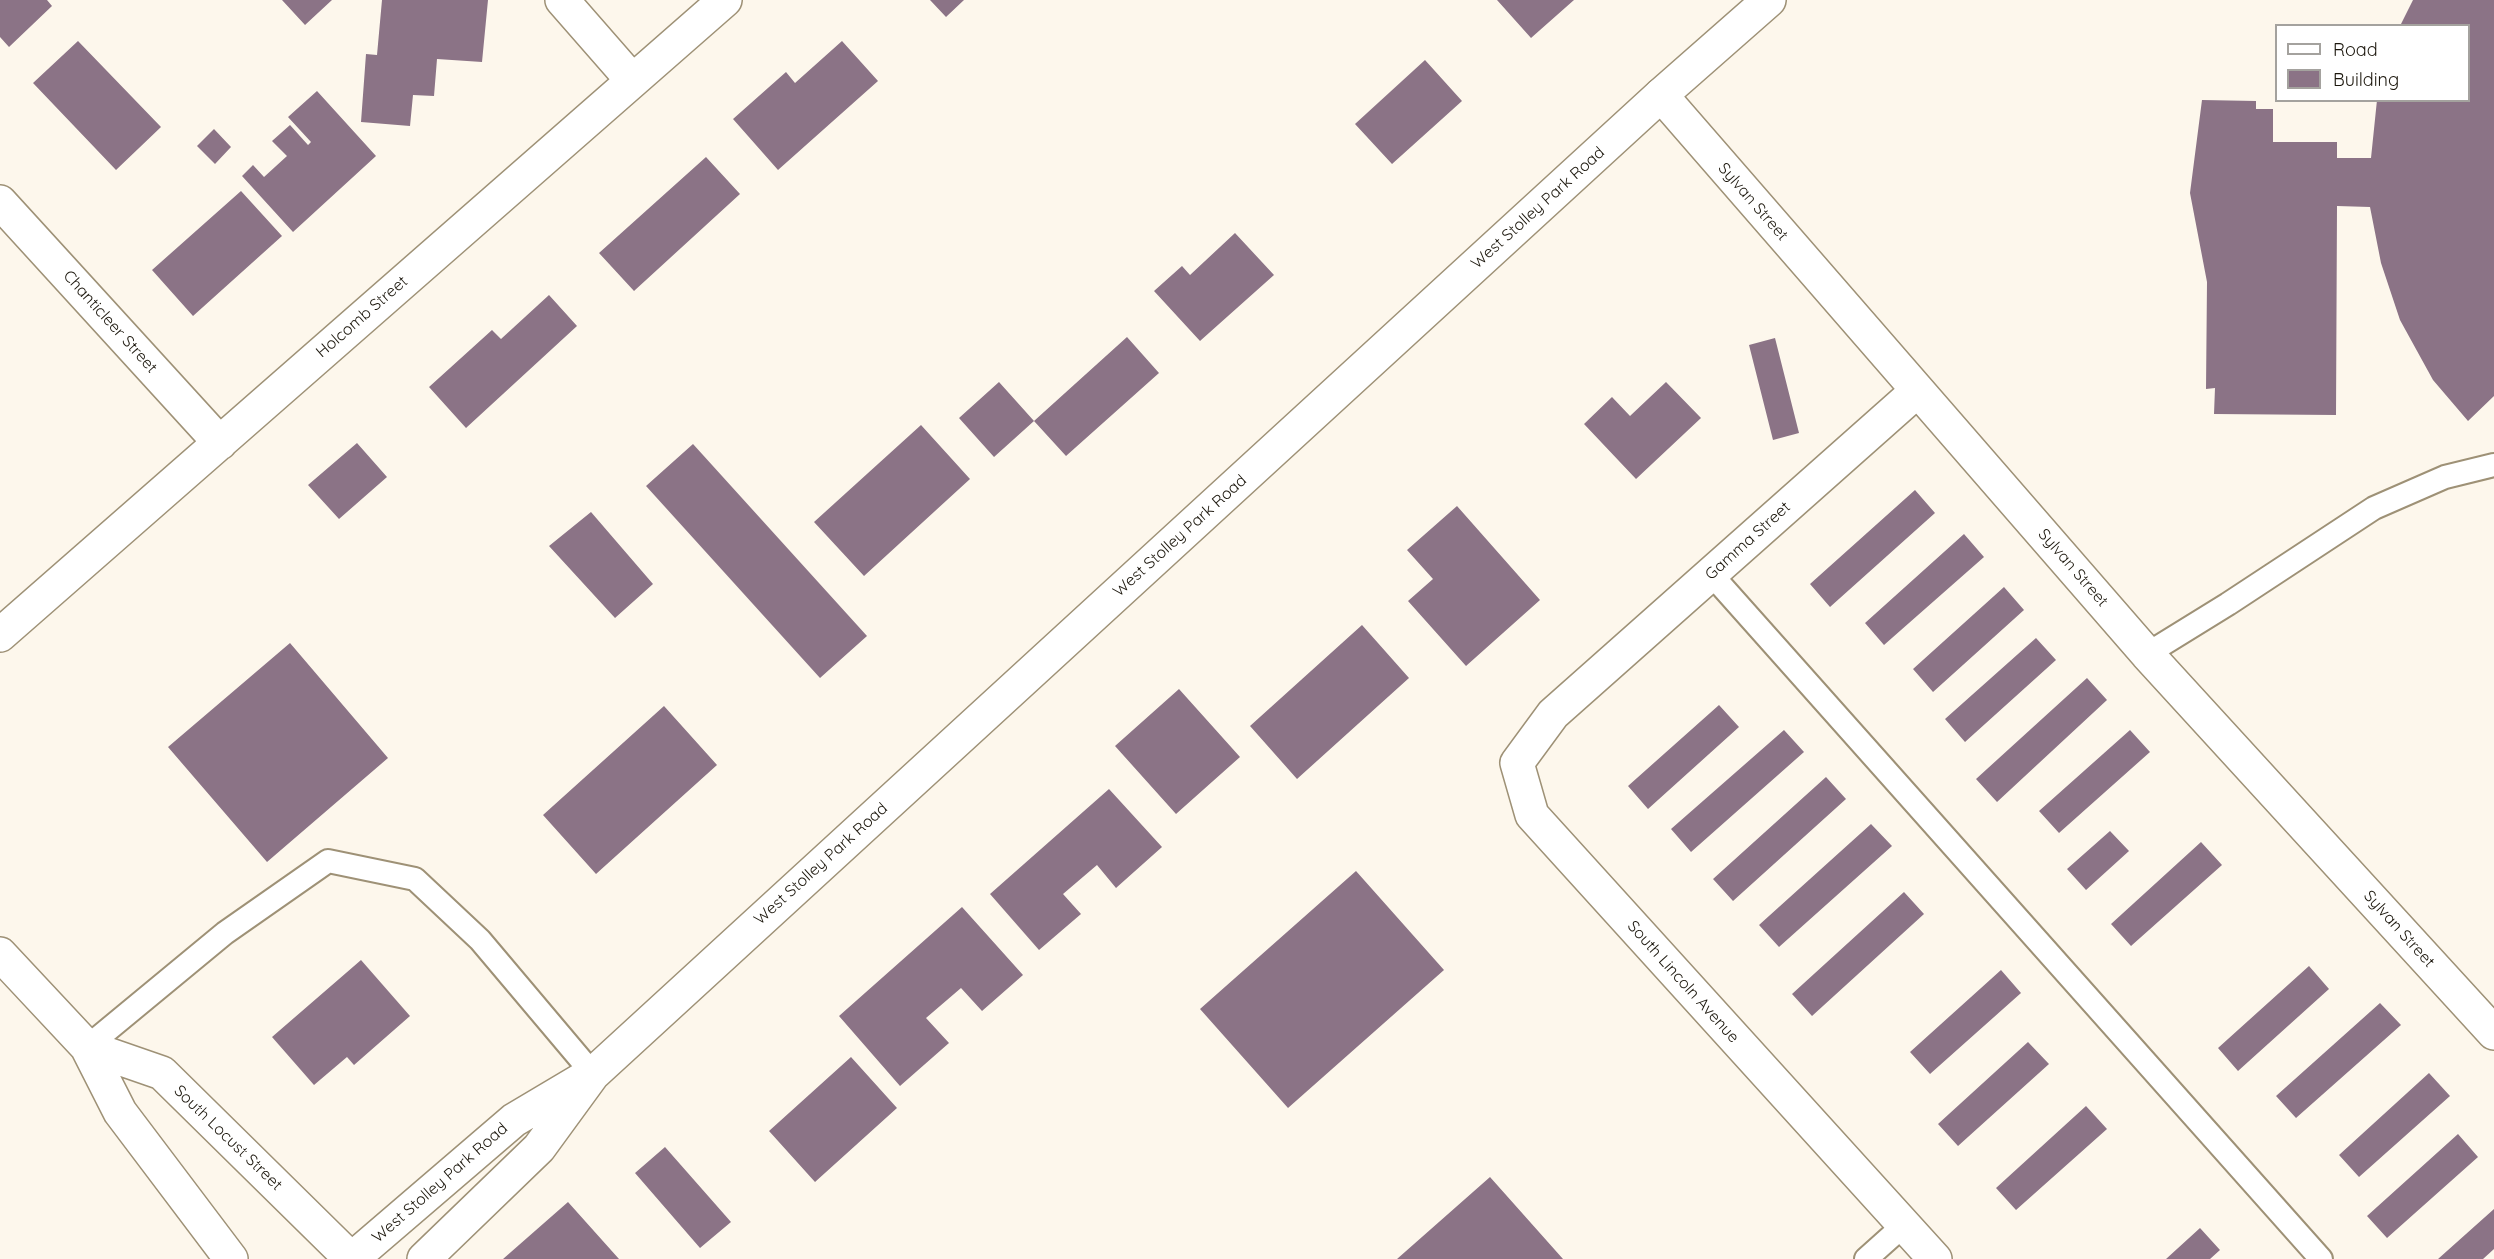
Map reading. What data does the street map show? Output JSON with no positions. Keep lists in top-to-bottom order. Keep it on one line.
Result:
{"streets":{"street":["Sylvan Street","West Stolley Park Road","Holcomb Street","Chanticleer Street","Gamma Street","South Lincoln Avenue","South Locust Street"]},"crossings":[["Sylvan Street","West Stolley Park Road"],["Sylvan Street","Gamma Street"],["West Stolley Park Road","South Locust Street"],["Holcomb Street","Chanticleer Street"],["Gamma Street","South Lincoln Avenue"]],"legend":["Road","Building"]}
